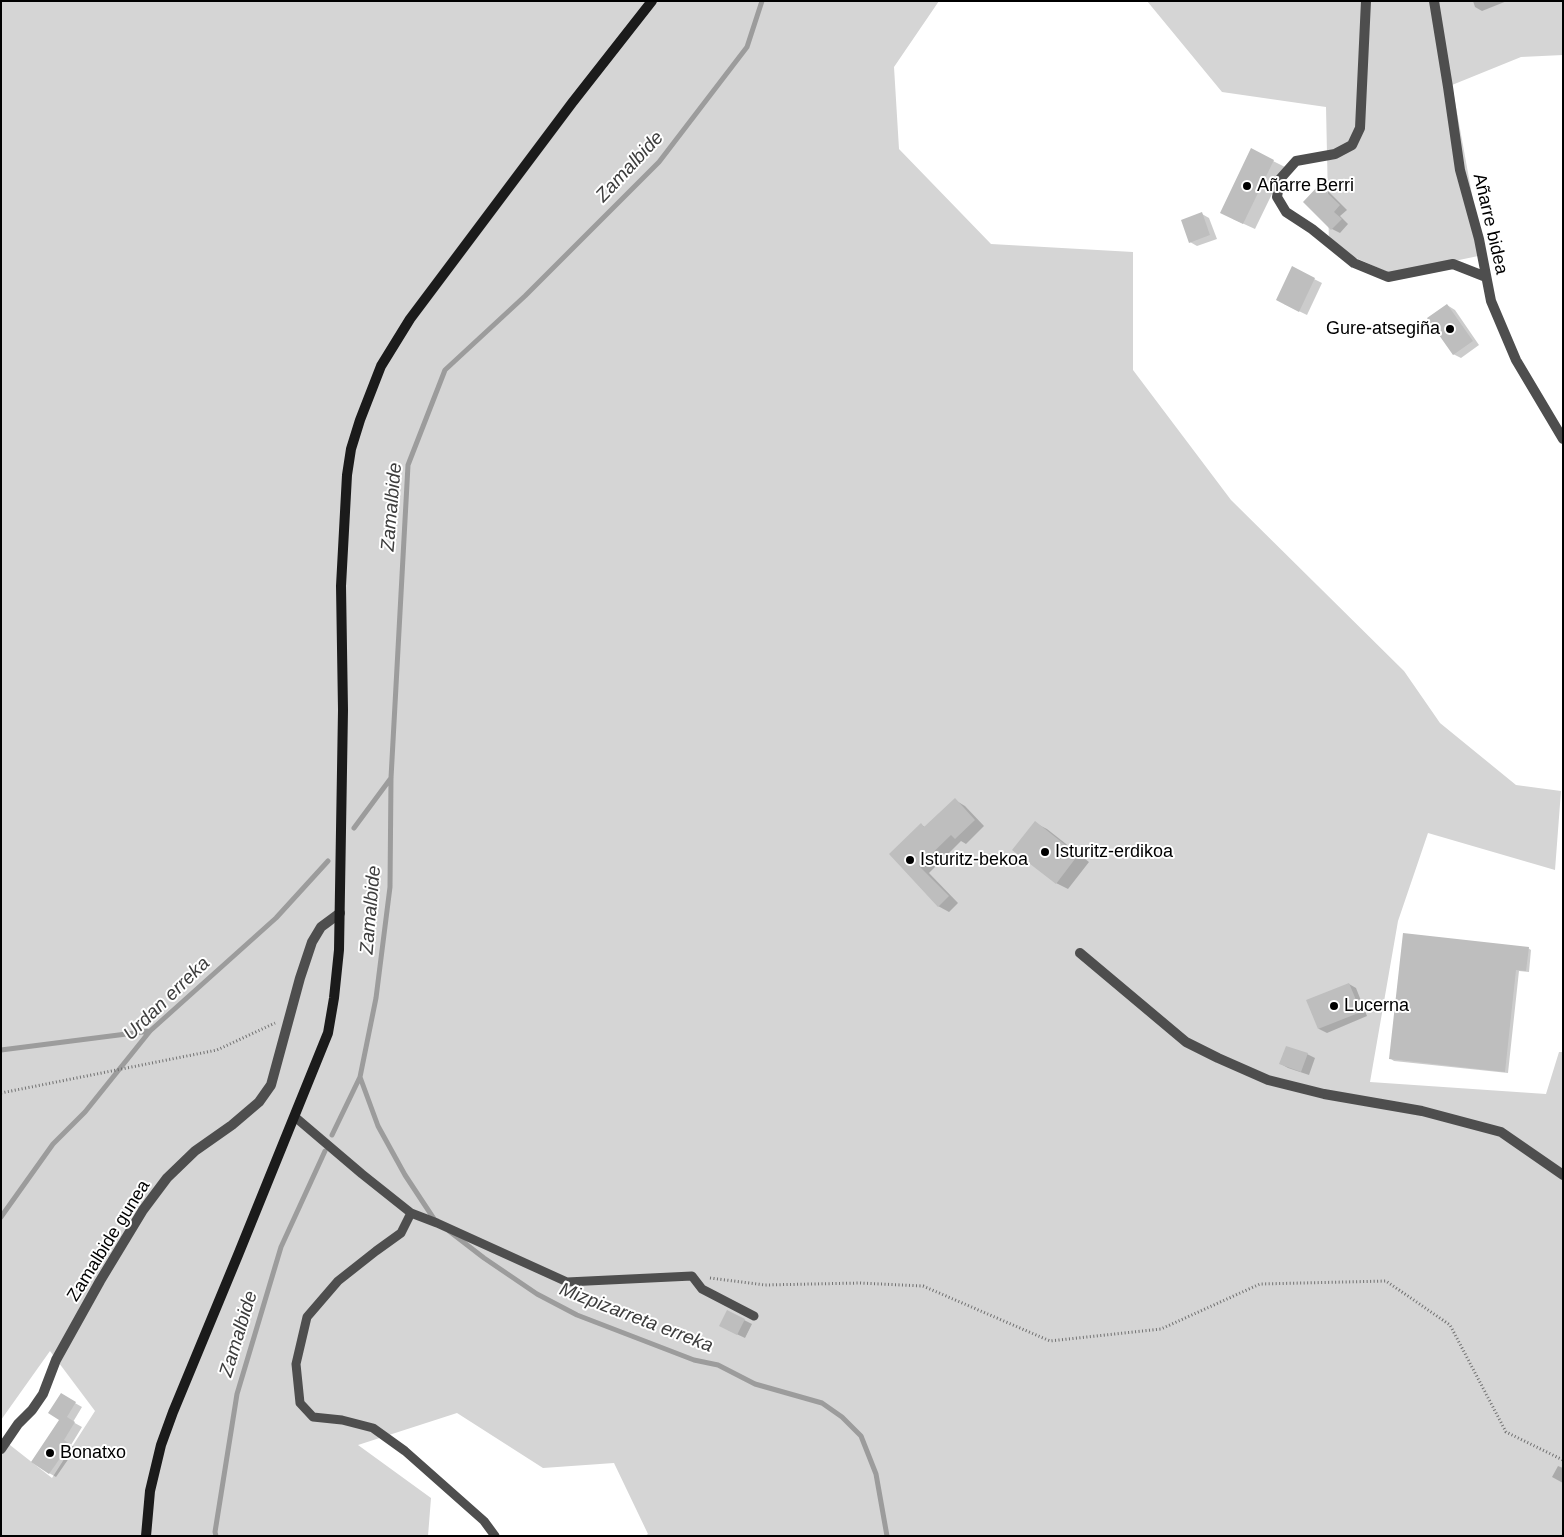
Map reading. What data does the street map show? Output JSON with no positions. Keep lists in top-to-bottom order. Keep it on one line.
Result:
{"streets":{"street":["Añarre bidea","Zamalbide gunea"]},"water":["Zamalbide","Urdan erreka","Mizpizarreta erreka"],"places":["Añarre Berri","Gure-atsegiña","Isturitz-erdikoa","Isturitz-bekoa","Lucerna","Bonatxo"]}
